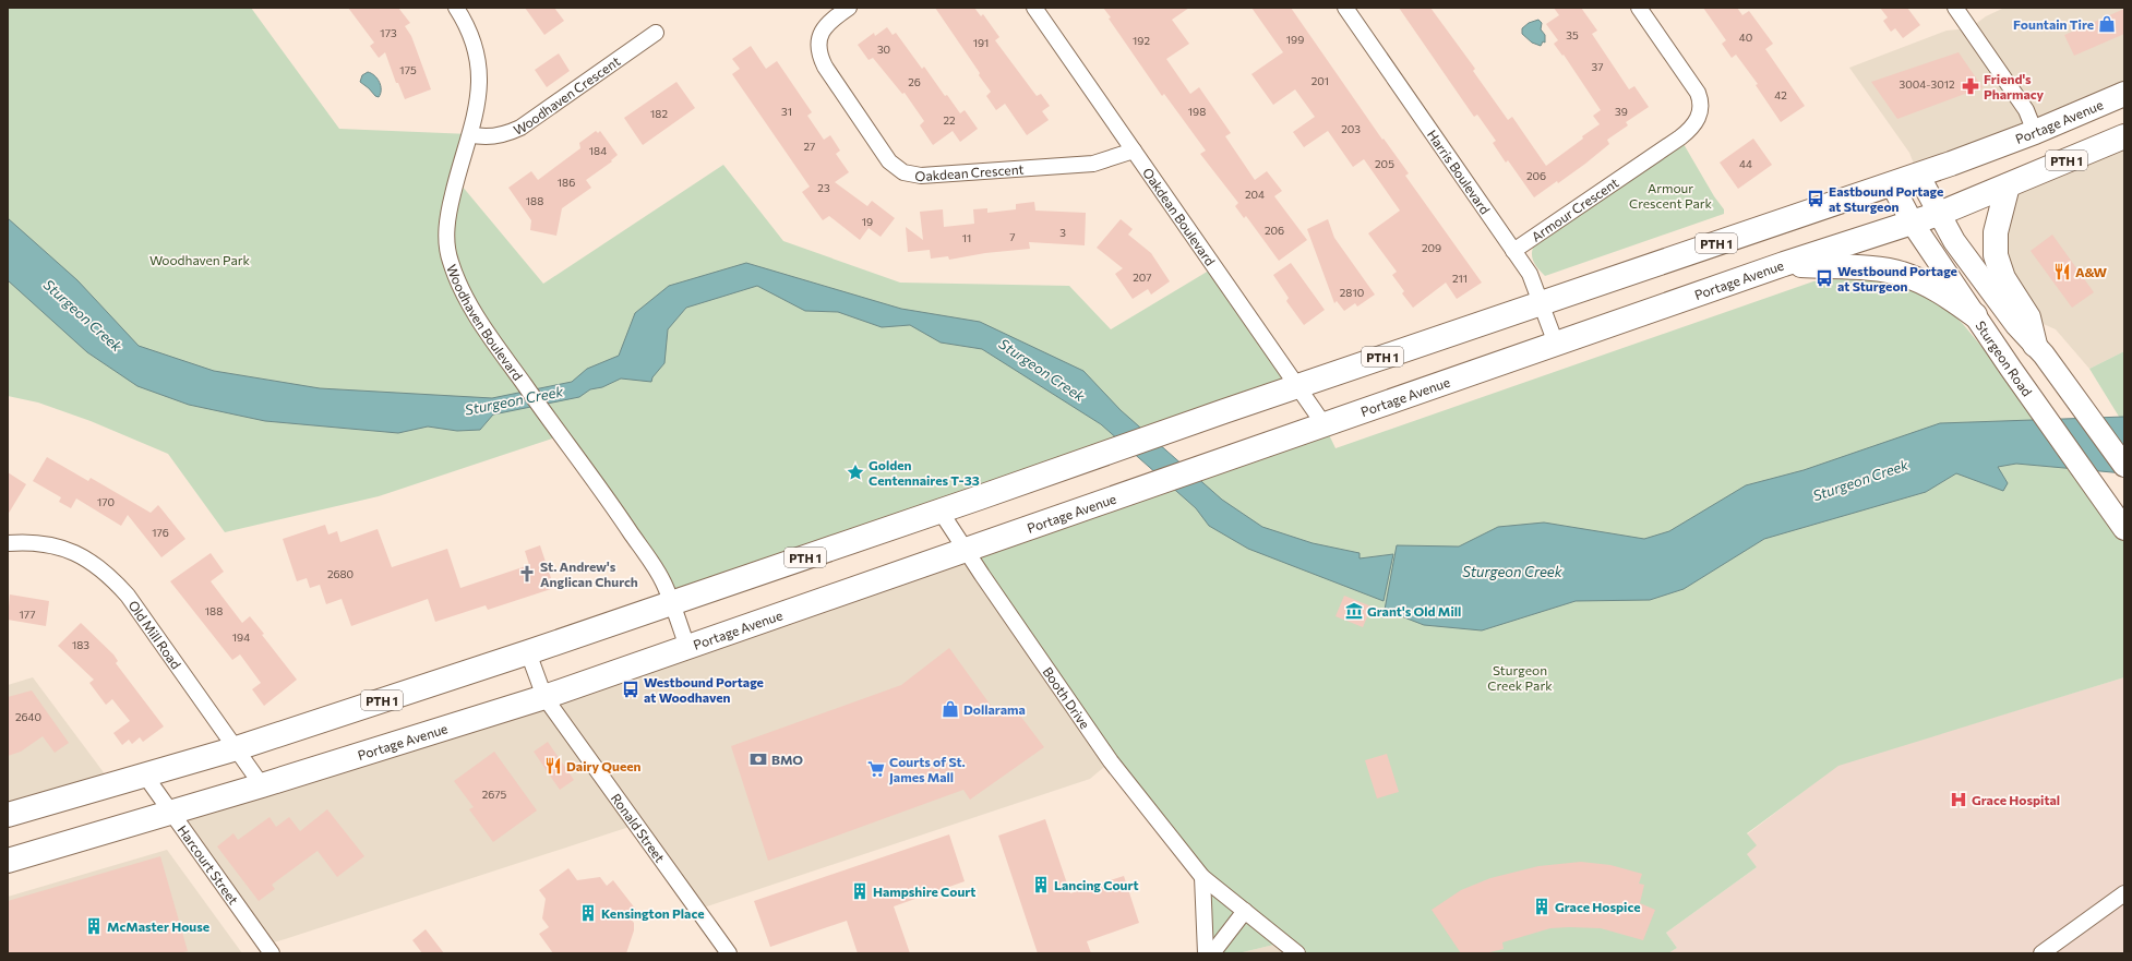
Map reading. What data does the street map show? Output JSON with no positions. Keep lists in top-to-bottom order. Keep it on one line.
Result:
{"streets":{"highway":["Portage Avenue","PTH 1"],"main road":["Sturgeon Road"],"street":["Woodhaven Crescent","Oakdean Crescent","Harris Boulevard","Armour Crescent","Oakdean Boulevard","Woodhaven Boulevard","Old Mill Road","Booth Drive","Ronald Street","Harcourt Street"]},"crossings":[["Woodhaven Crescent","Woodhaven Boulevard"],["Portage Avenue","Harris Boulevard"],["Portage Avenue","Oakdean Boulevard"],["Portage Avenue","Woodhaven Boulevard"],["Portage Avenue","Sturgeon Road"],["Portage Avenue","Old Mill Road"],["Portage Avenue","Booth Drive"],["Portage Avenue","Ronald Street"],["Portage Avenue","Harcourt Street"],["Oakdean Crescent","Oakdean Boulevard"],["Harris Boulevard","Armour Crescent"]],"water":["Sturgeon Creek"],"parks":["Armour Crescent Park","Woodhaven Park","Sturgeon Creek Park"],"places":{"shop":["Fountain Tire","Dollarama"],"pharmacy":["Friend's Pharmacy"],"bus stop":["Eastbound Portage at Sturgeon","Westbound Portage at Sturgeon","Westbound Portage at Woodhaven"],"restaurant":["A&W","Dairy Queen"],"place":["Golden Centennaires T-33"],"church":["St. Andrew's Anglican Church"],"museum":["Grant's Old Mill"],"bank":["BMO"],"supermarket":["Courts of St. James Mall"],"hospital":["Grace Hospital"],"building":["Lancing Court","Hampshire Court","Grace Hospice","Kensington Place","McMaster House"]},"house_numbers":["173","35","40","199","192","191","30","37","175","201","26","3004-3012","42","31","198","39","182","22","203","27","184","205","44","206","186","23","204","188","19","206","3","7","11","209","207","211","2810","170","176","2680","188","177","194","183","2640","2675"]}
